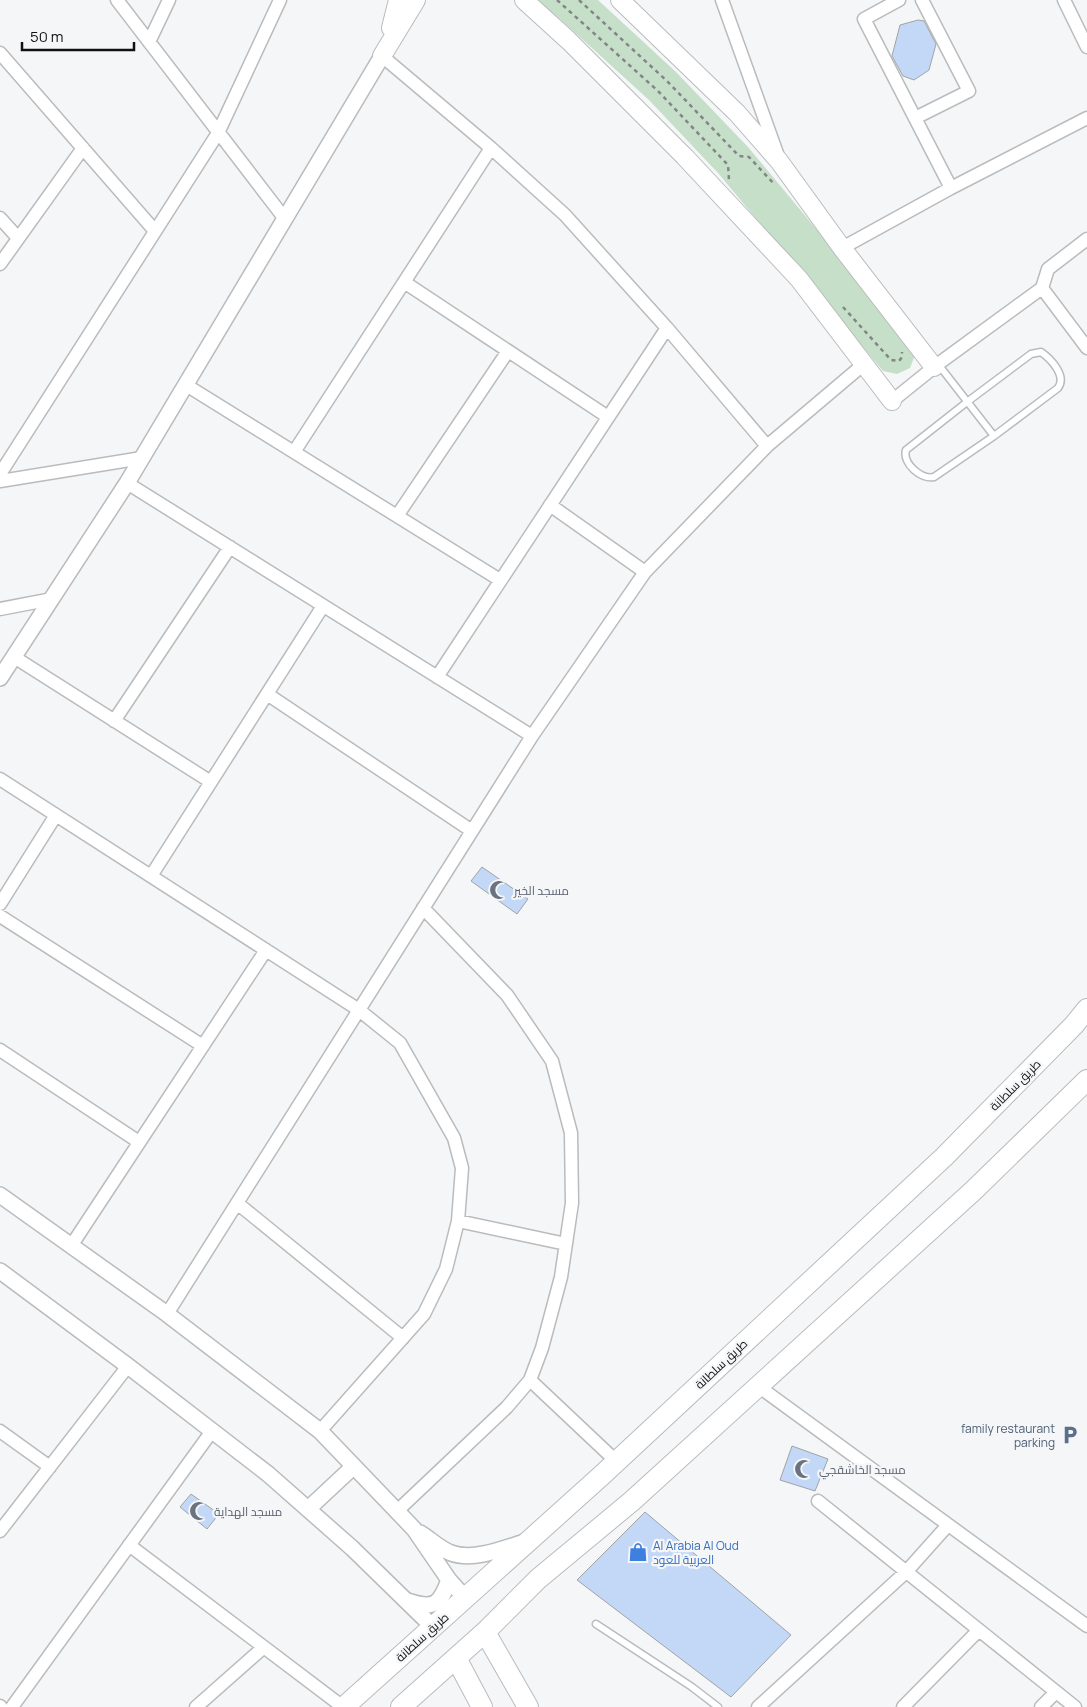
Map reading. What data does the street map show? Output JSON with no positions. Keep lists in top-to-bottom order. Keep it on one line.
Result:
{"streets":{"main road":["طريق سلطانة"]},"places":{"mosque":["مسجد الخير","مسجد الخاشقجي","مسجد الهداية"],"parking":["family restaurant parking"],"shop":["Al Arabia Al Oud العربية للعود"]},"scale_bar":"50 m"}
